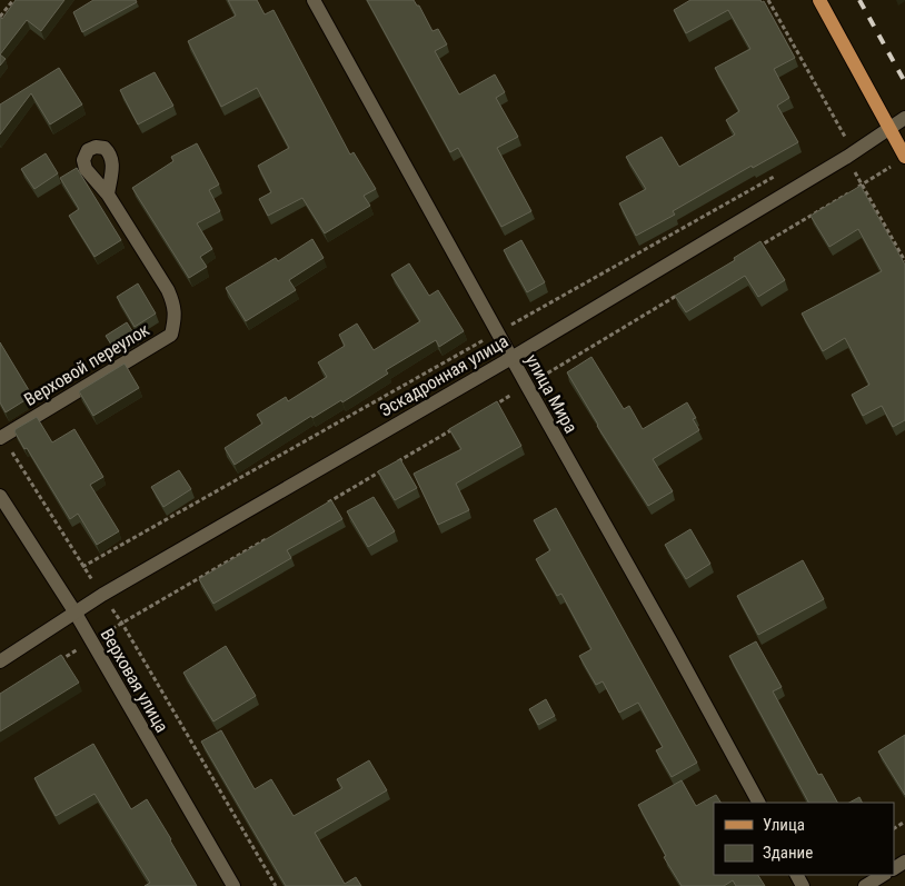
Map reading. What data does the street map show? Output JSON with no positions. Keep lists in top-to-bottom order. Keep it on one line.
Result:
{"streets":{"street":["Верховой переулок","Эскадронная улица","улица Мира","Верховая улица"]},"crossings":[["Эскадронная улица","улица Мира"],["Эскадронная улица","Верховая улица"]],"legend":["Улица","Здание"]}
